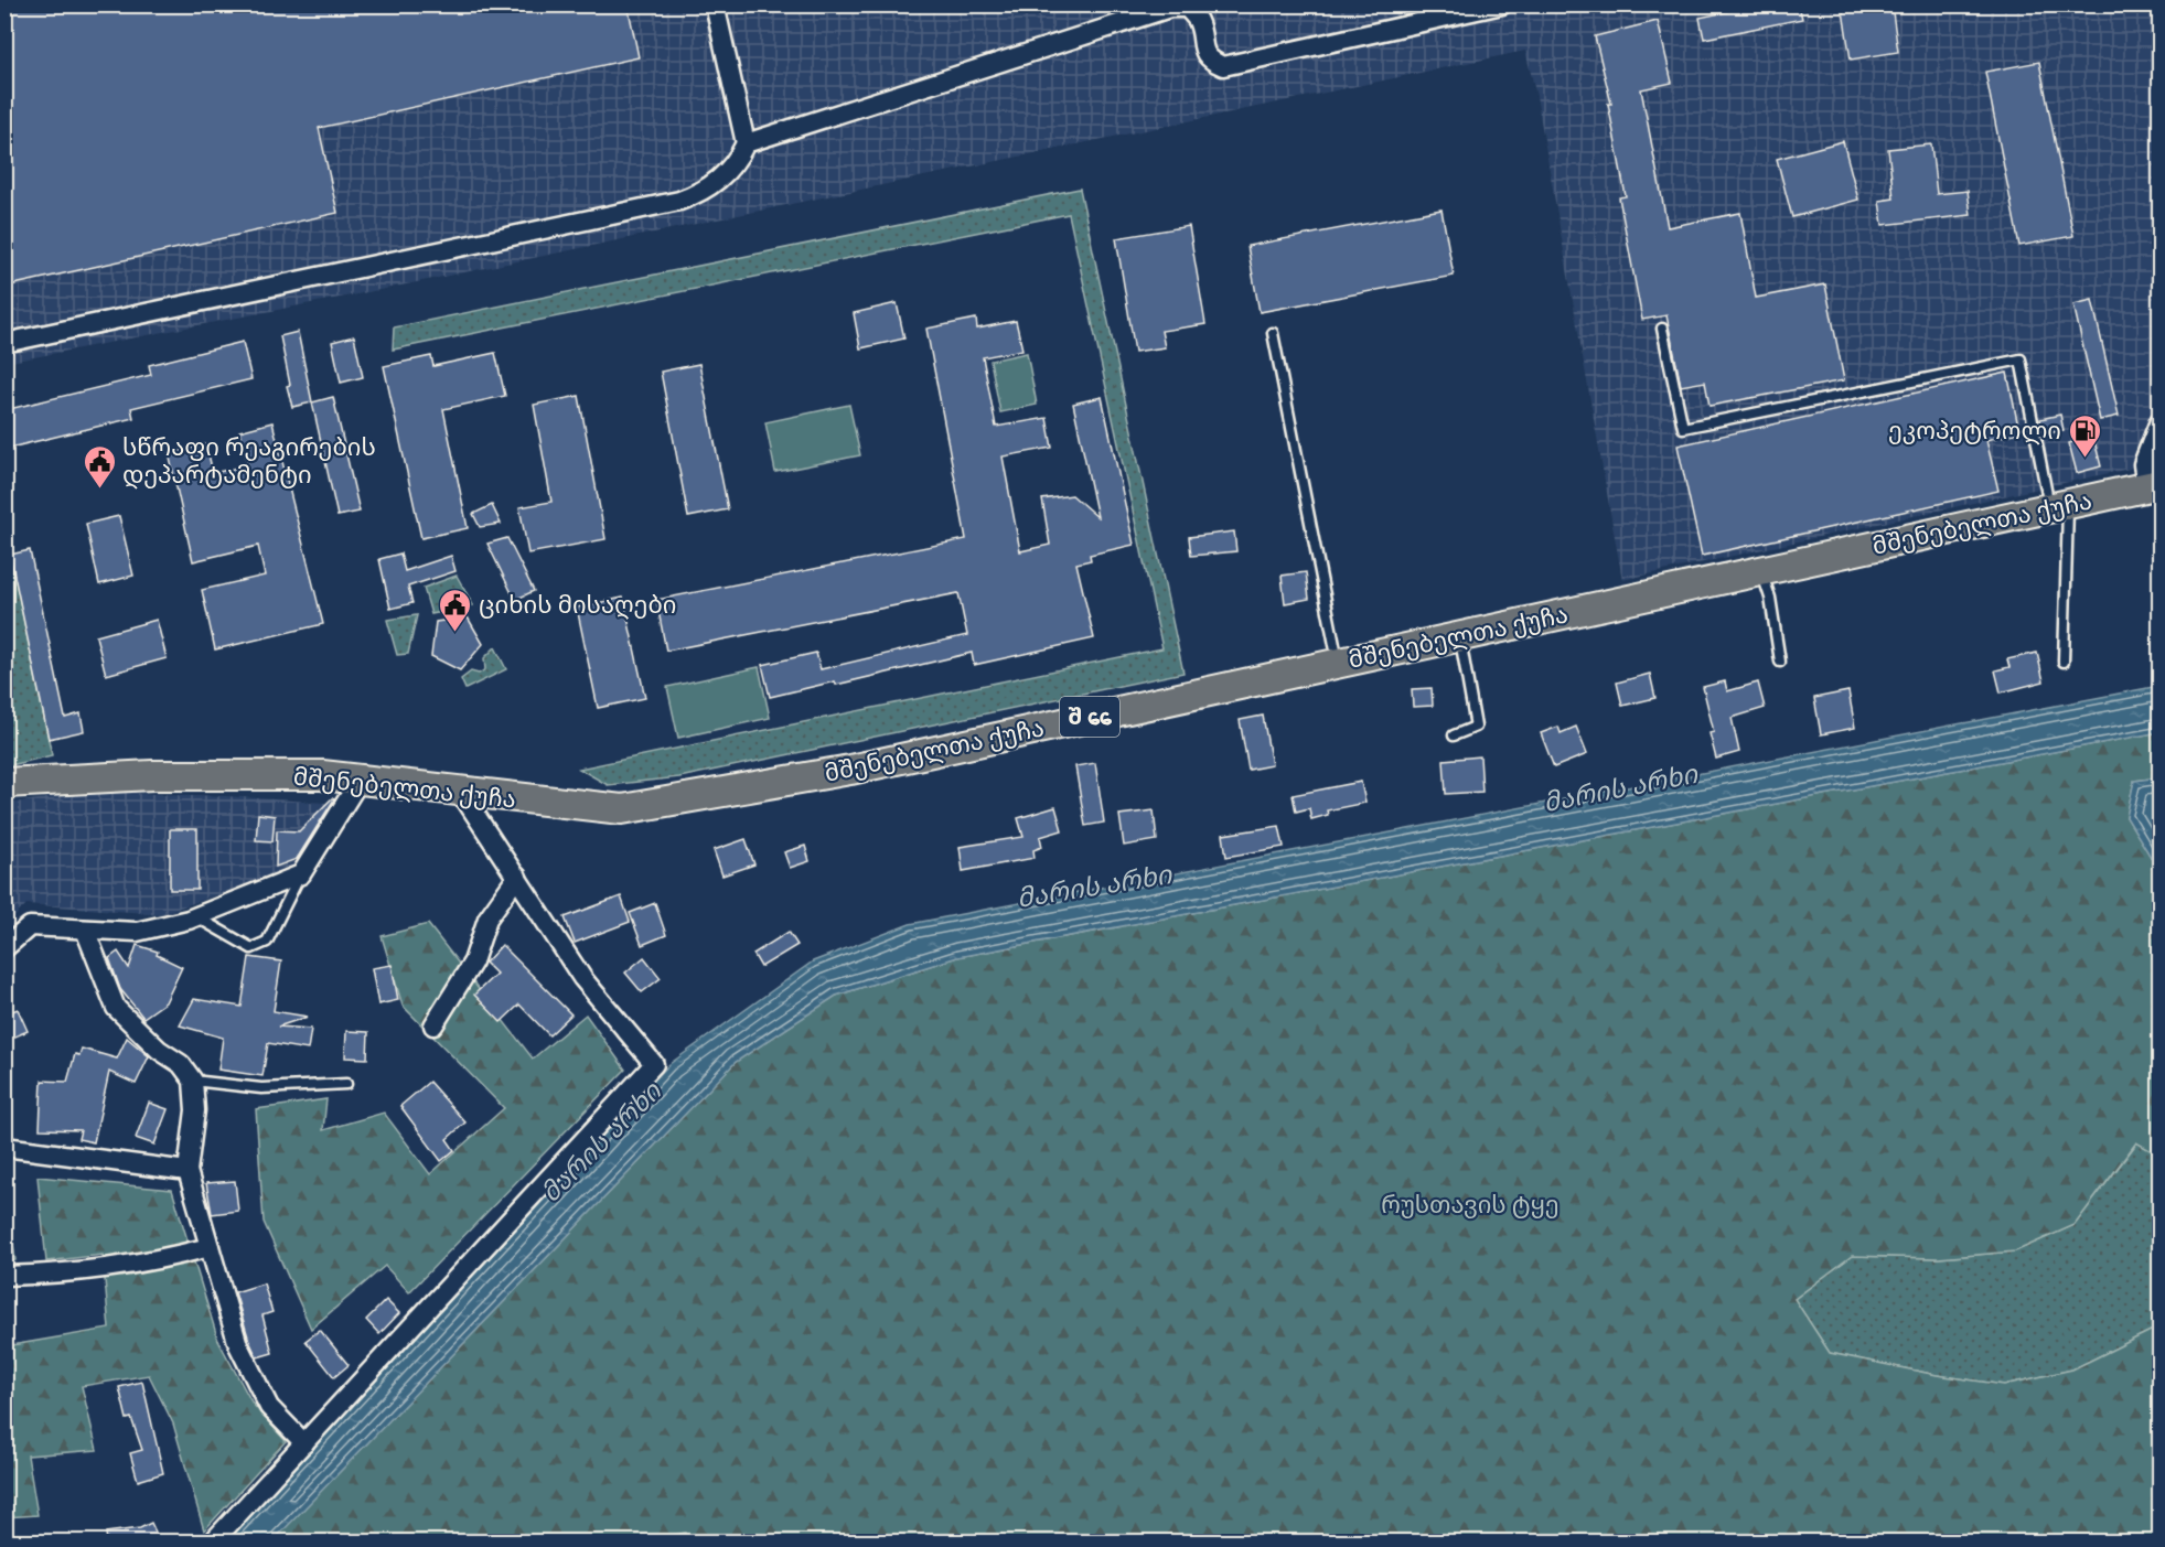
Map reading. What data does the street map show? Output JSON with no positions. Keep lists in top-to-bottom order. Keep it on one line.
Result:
{"streets":{"main road":["მშენებელთა ქუჩა","შ 66"]},"water":["მარის არხი"],"parks":["რუსთავის ტყე"],"places":{"fuel station":["ეკოპეტროლი"],"public building":["სწრაფი რეაგირების დეპარტამენტი","ციხის მისაღები"]}}
